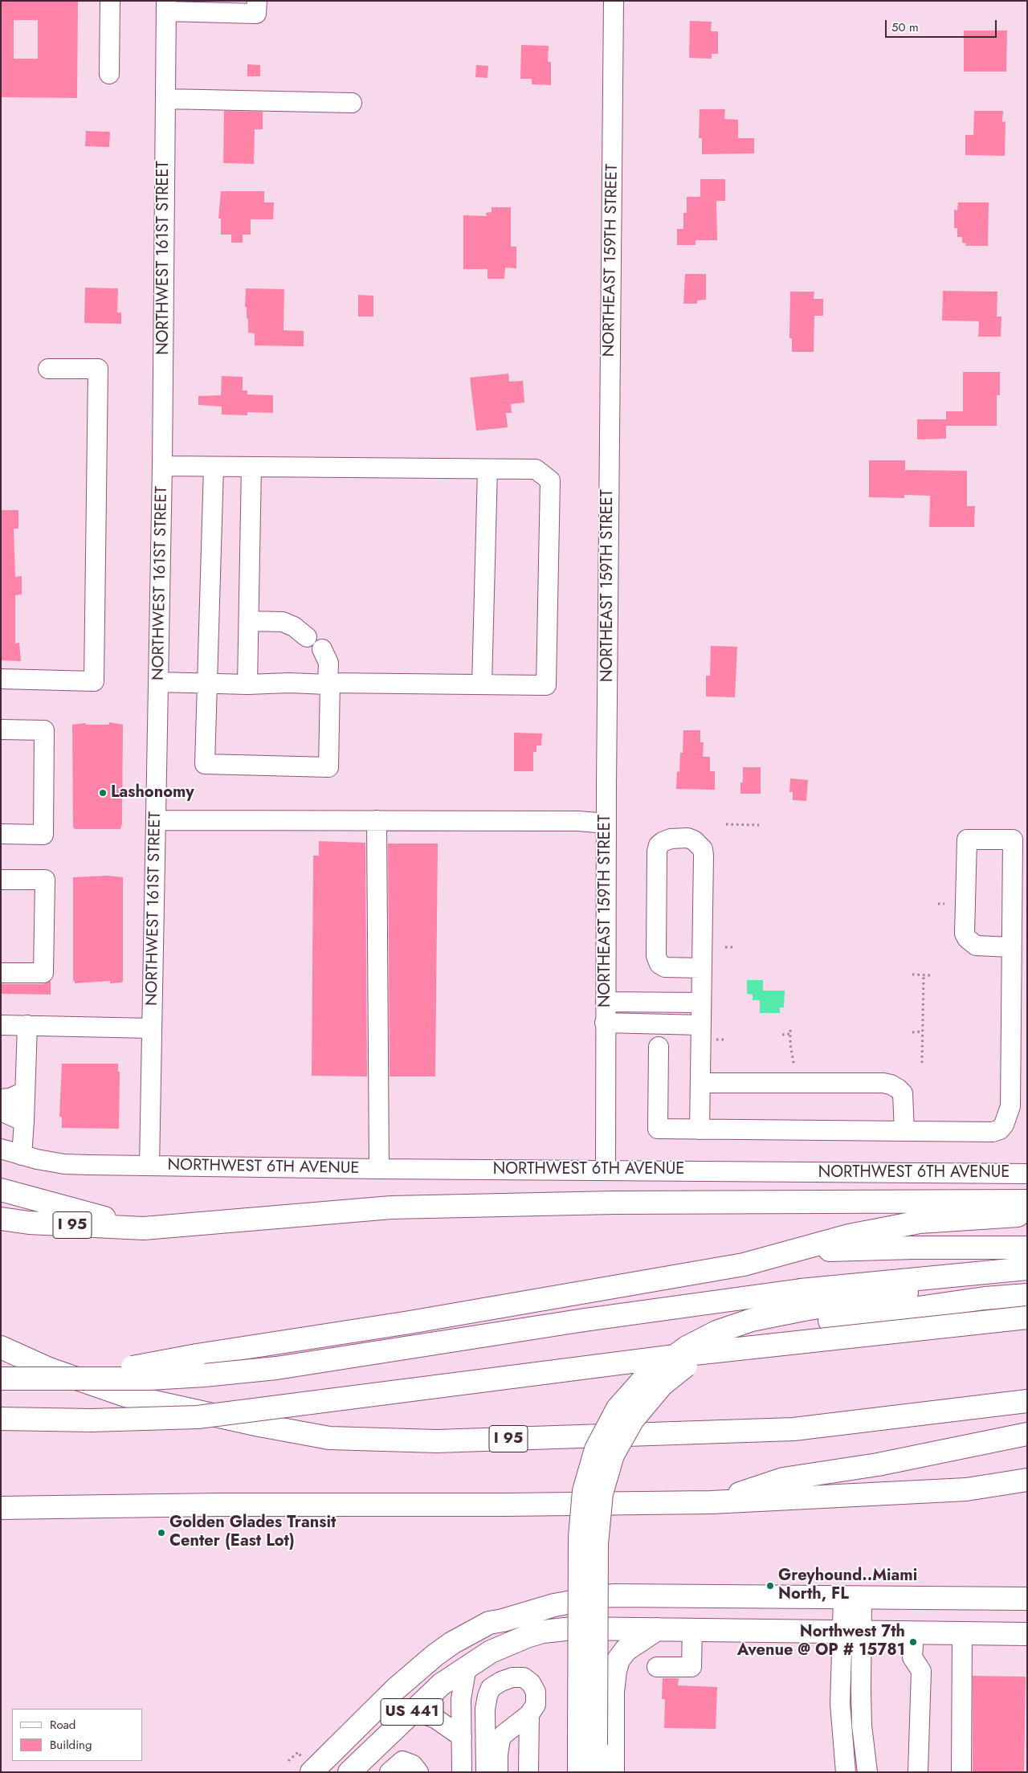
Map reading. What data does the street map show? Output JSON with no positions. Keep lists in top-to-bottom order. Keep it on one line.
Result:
{"streets":{"main road":["I 95","US 441"],"street":["NORTHWEST 161ST STREET","NORTHEAST 159TH STREET","NORTHWEST 6TH AVENUE"]},"crossings":[["NORTHWEST 161ST STREET","NORTHWEST 6TH AVENUE"],["NORTHEAST 159TH STREET","NORTHWEST 6TH AVENUE"]],"places":["Lashonomy","Golden Glades Transit Center (East Lot)","Greyhound..Miami North, FL","Northwest 7th Avenue @ OP # 15781"],"legend":["Road","Building"],"scale_bar":"50 m"}
